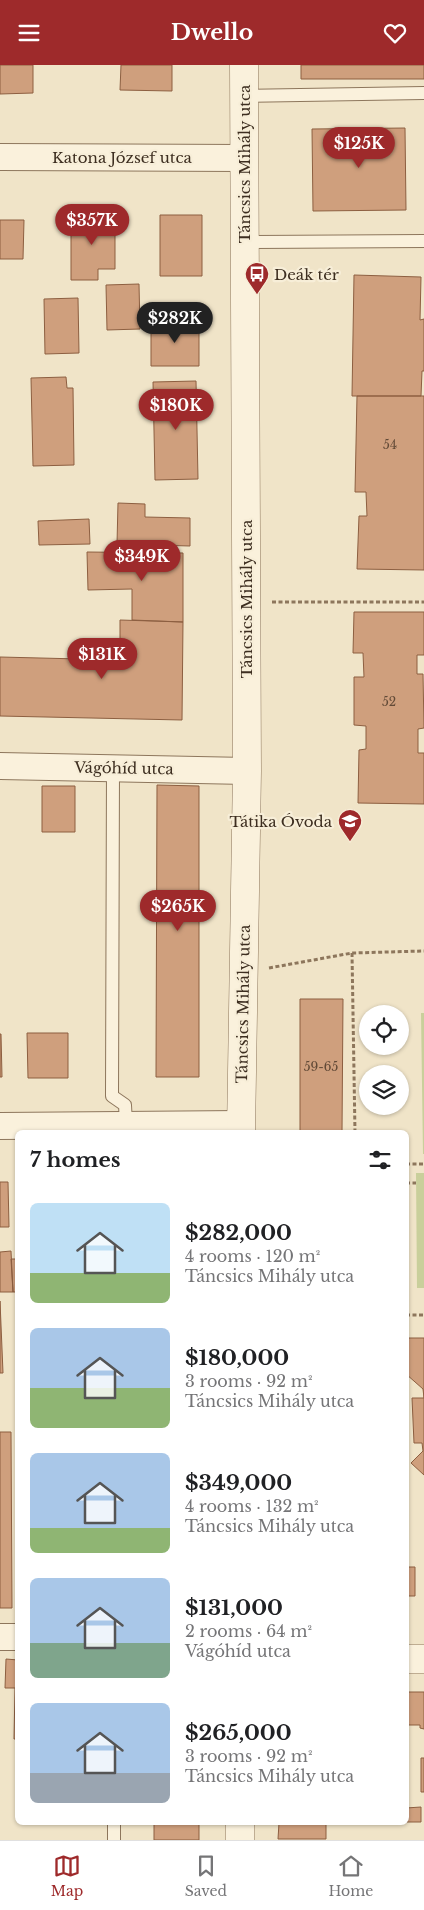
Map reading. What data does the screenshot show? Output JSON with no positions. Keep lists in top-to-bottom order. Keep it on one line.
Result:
{"streets":{"street":["Katona József utca","Táncsics Mihály utca","Vágóhíd utca"]},"crossings":[["Katona József utca","Táncsics Mihály utca"],["Táncsics Mihály utca","Vágóhíd utca"]],"places":{"bus stop":["Deák tér"],"school or university":["Tátika Óvoda"]},"house_numbers":["54","52","59-65"],"page":{"header":"Dwello","price":["$125K","$357K","$282K","$180K","$349K","$131K","$265K"],"heading":"7 homes","list":[{"name":"$282,000","note":"4 rooms · 120 m² · Táncsics Mihály utca"},{"name":"$180,000","note":"3 rooms · 92 m² · Táncsics Mihály utca"},{"name":"$349,000","note":"4 rooms · 132 m² · Táncsics Mihály utca"},{"name":"$131,000","note":"2 rooms · 64 m² · Vágóhíd utca"},{"name":"$265,000","note":"3 rooms · 92 m² · Táncsics Mihály utca"}],"tabs":["Map","Saved","Home"]}}
